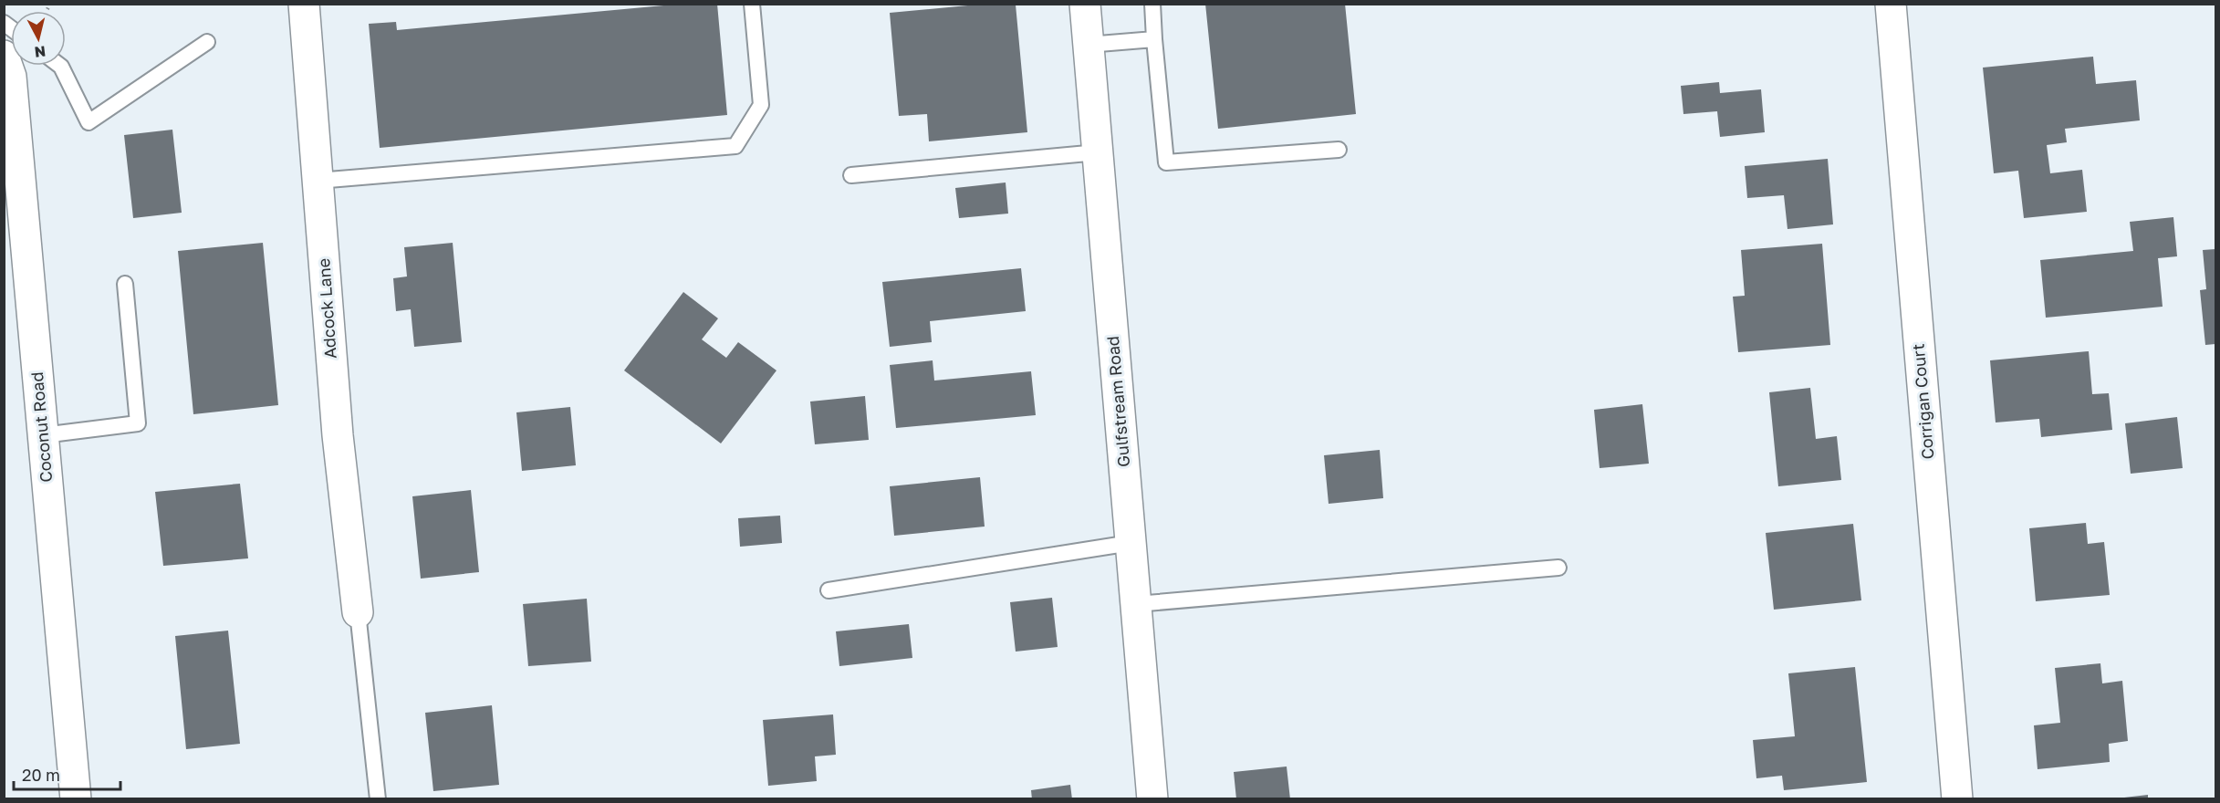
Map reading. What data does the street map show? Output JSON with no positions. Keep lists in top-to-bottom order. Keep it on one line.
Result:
{"streets":{"street":["Adcock Lane","Gulfstream Road","Corrigan Court","Coconut Road"]},"scale_bar":"20 m","north":"bottom"}
